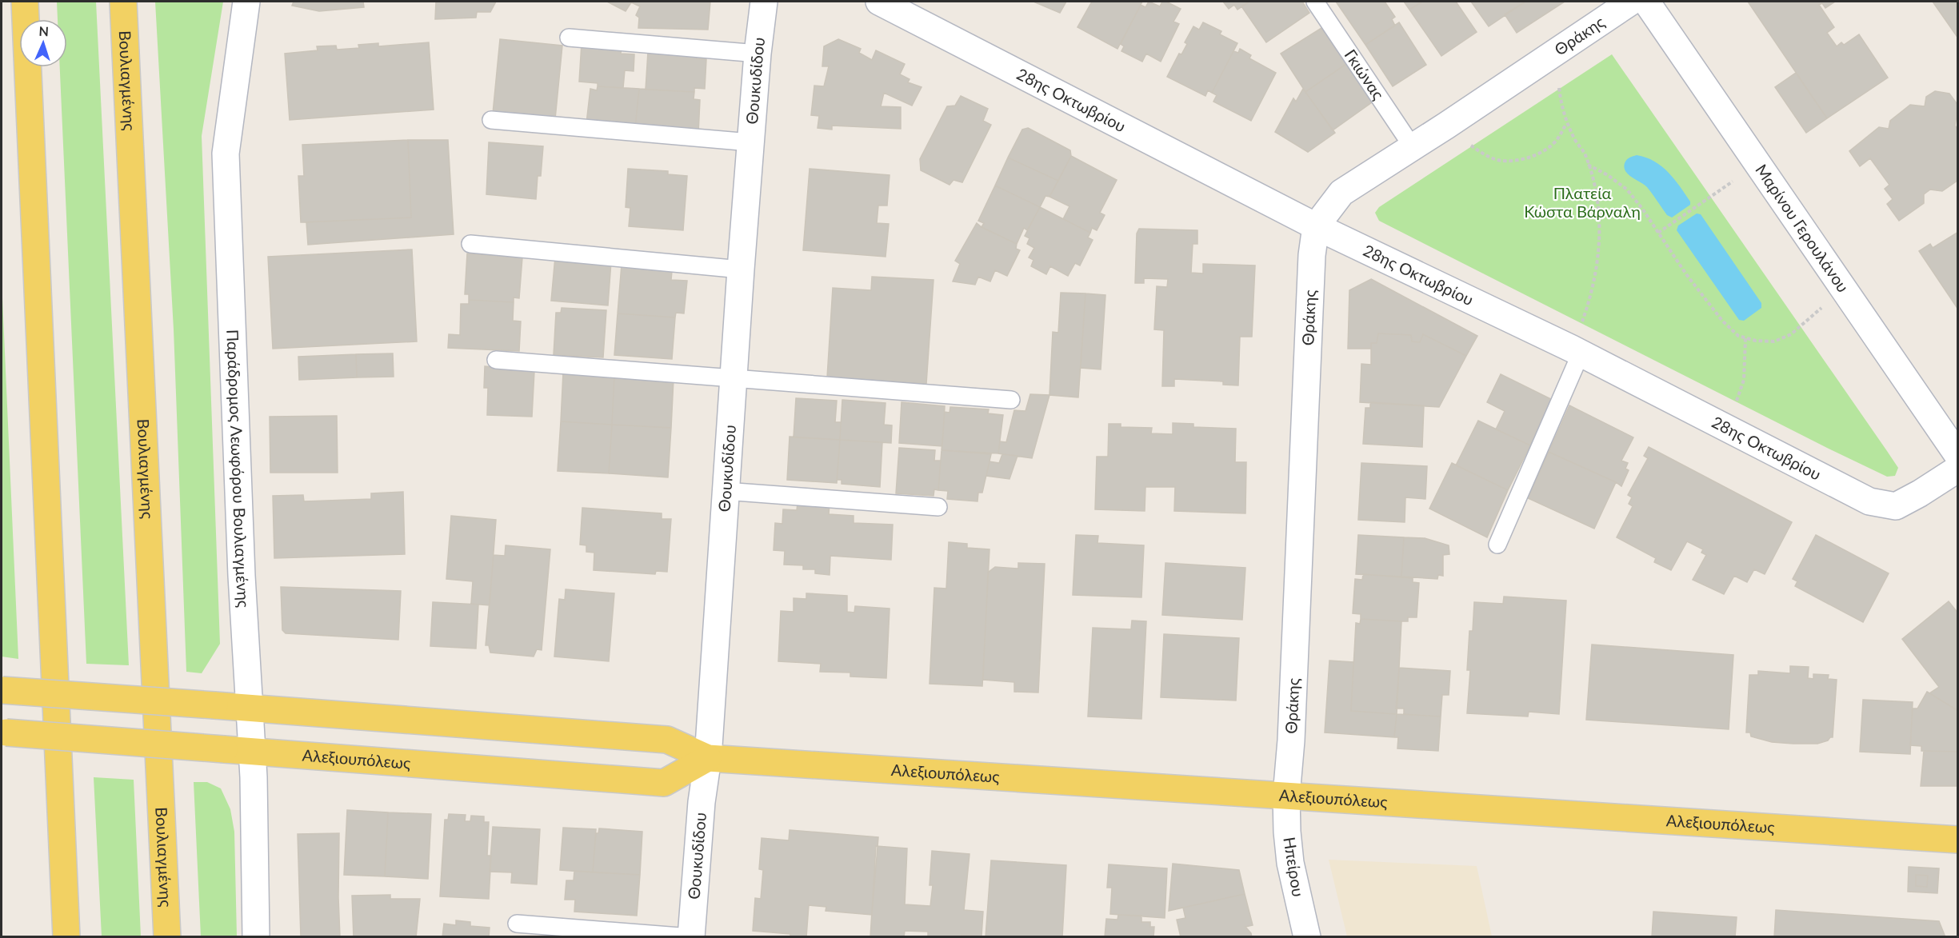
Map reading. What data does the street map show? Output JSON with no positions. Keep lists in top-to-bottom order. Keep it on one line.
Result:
{"streets":{"main road":["Βουλιαγμένης","Αλεξιουπόλεως"],"street":["Θράκης","Θουκυδίδου","28ης Οκτωβρίου","Μαρίνου Γερουλάνου","Παράδρομος Λεωφόρου Βουλιαγμένης","Ηπείρου"],"lane":["Γκιώνας"]},"crossings":[["Θράκης","Γκιώνας"],["Θράκης","28ης Οκτωβρίου"],["Θράκης","Αλεξιουπόλεως"],["Θράκης","Ηπείρου"],["Θουκυδίδου","Αλεξιουπόλεως"],["Παράδρομος Λεωφόρου Βουλιαγμένης","Αλεξιουπόλεως"],["Αλεξιουπόλεως","Ηπείρου"]],"parks":["Πλατεία Κώστα Βάρναλη"],"north":"top"}
